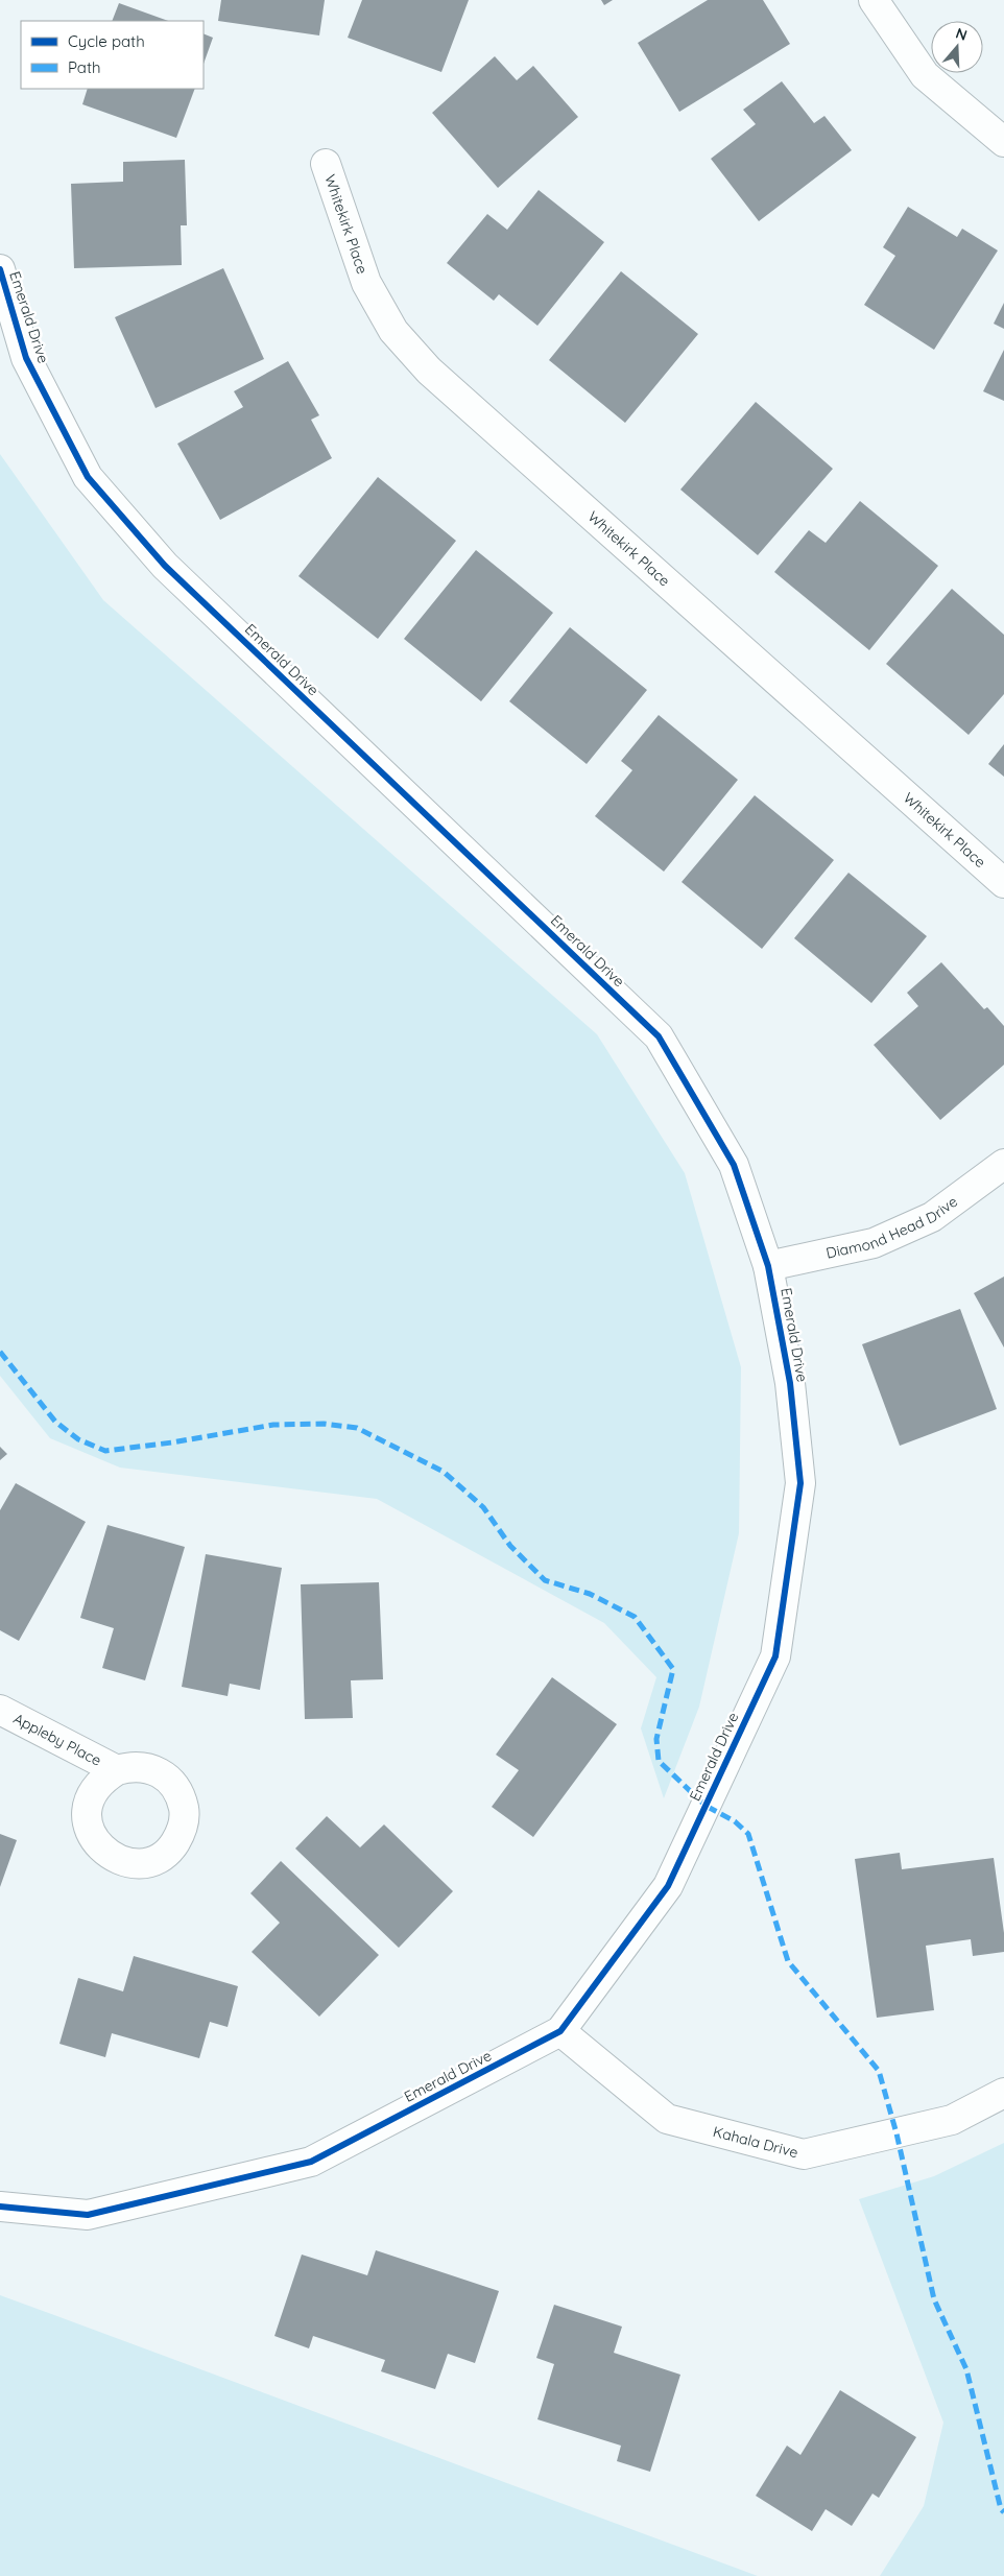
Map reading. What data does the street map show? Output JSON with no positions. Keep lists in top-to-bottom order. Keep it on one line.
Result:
{"streets":{"street":["Whitekirk Place","Emerald Drive","Diamond Head Drive","Appleby Place","Kahala Drive"]},"crossings":[["Emerald Drive","Diamond Head Drive"],["Emerald Drive","Kahala Drive"]],"legend":["Cycle path","Path"],"north":"top"}
